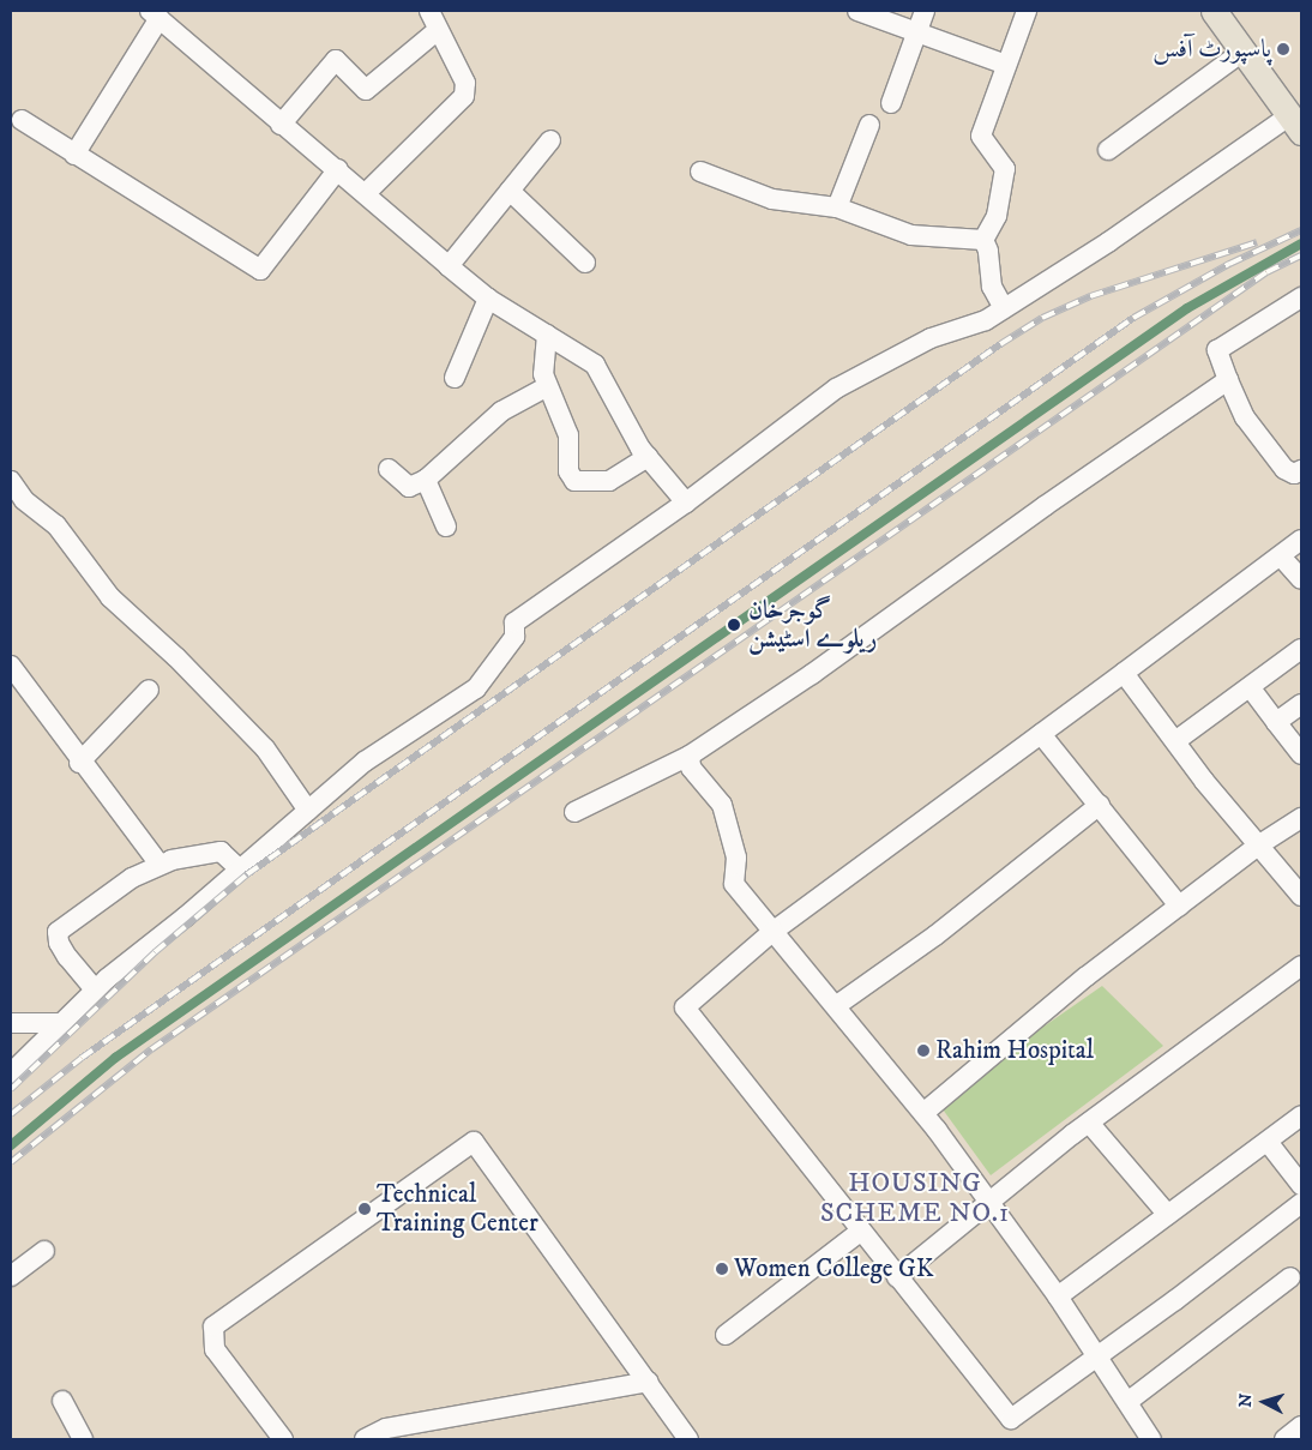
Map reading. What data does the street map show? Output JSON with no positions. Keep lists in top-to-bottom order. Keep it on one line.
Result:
{"districts":["HOUSING SCHEME NO.1"],"places":["پاسپورٹ آفس","گوجرخان ریلوے اسٹیشن","Rahim Hospital","Technical Training Center","Women College GK"],"north":"left"}
